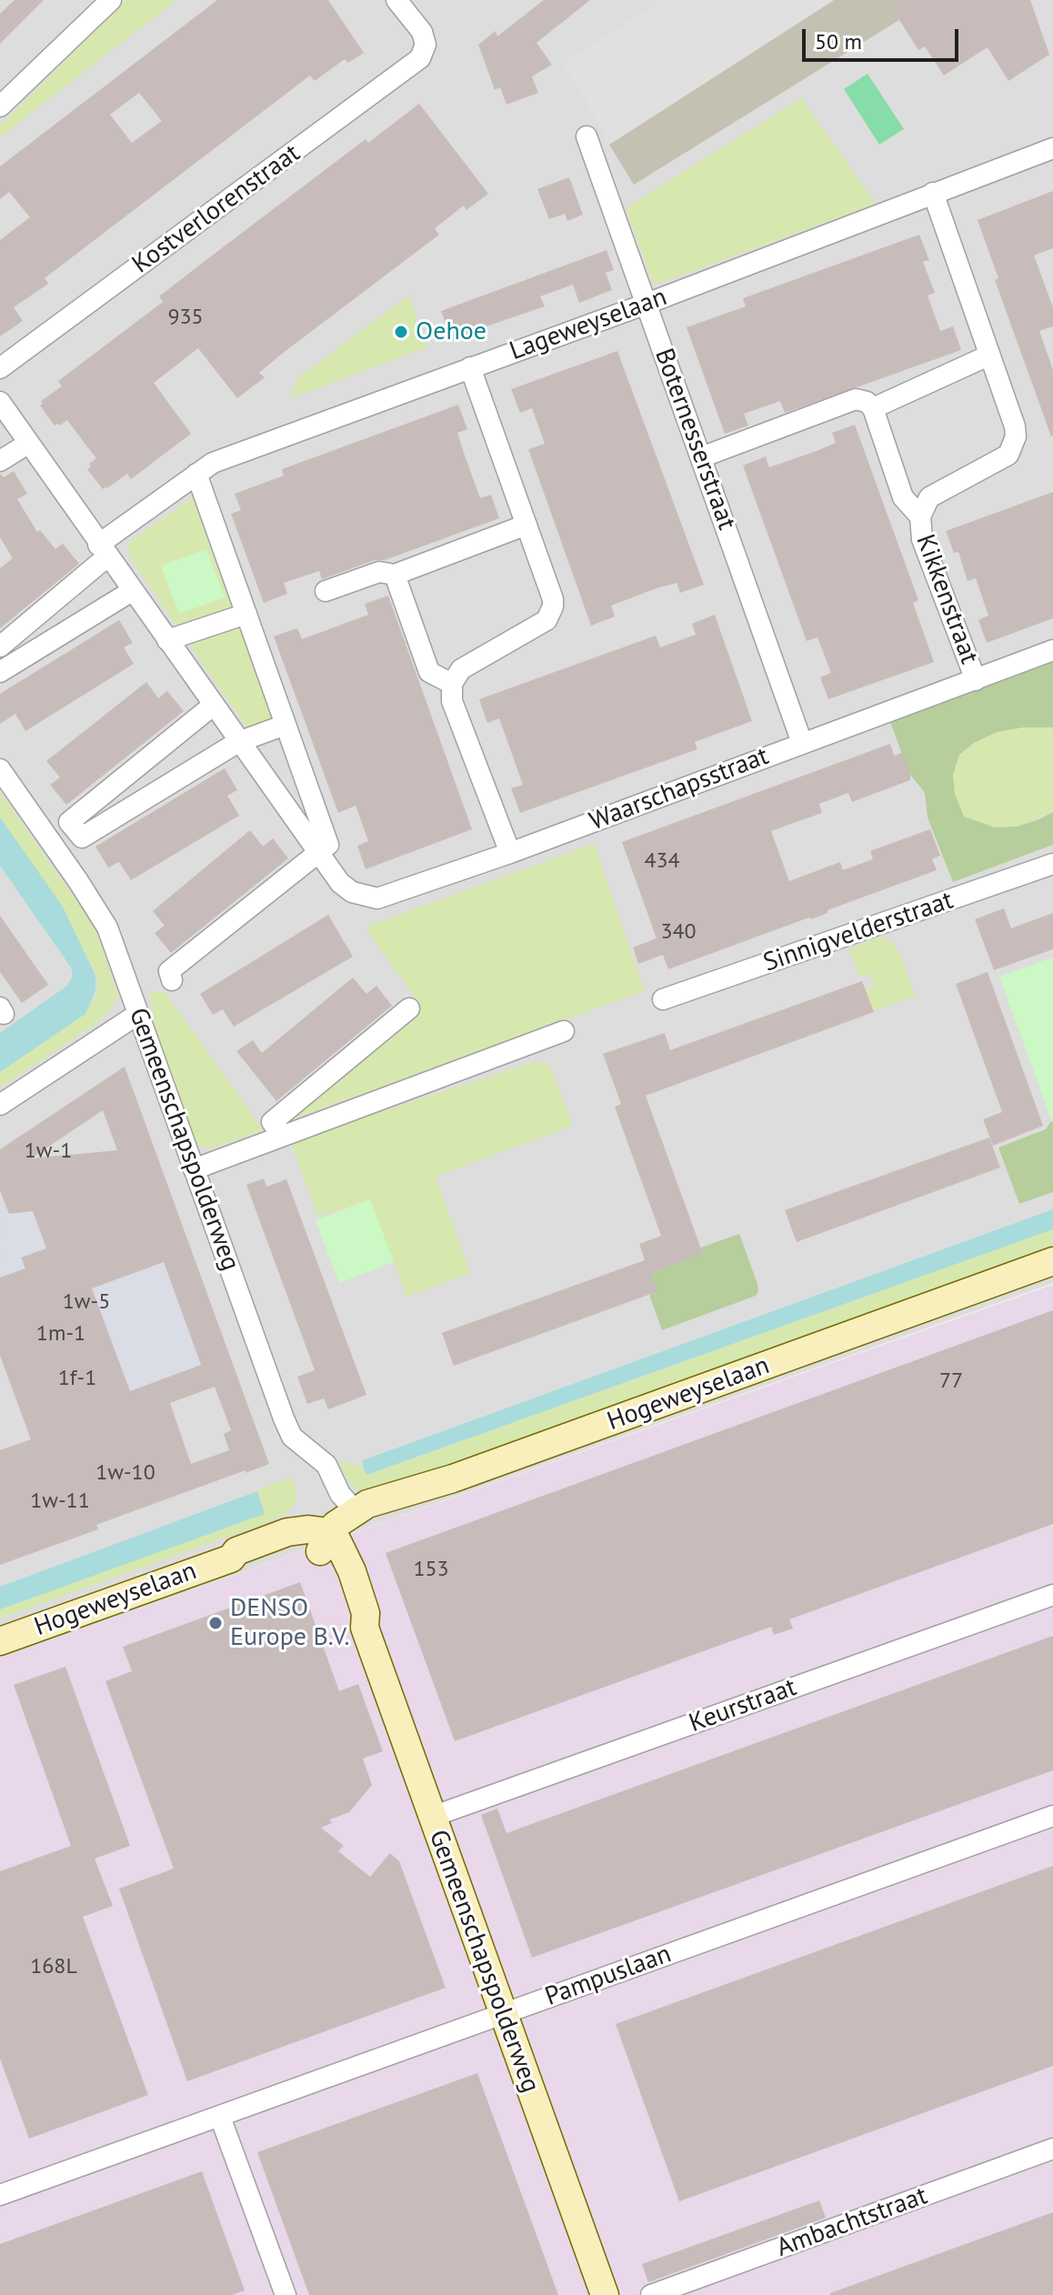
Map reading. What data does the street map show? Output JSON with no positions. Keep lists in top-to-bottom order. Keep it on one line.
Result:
{"streets":{"main road":["Gemeenschapspolderweg","Hogeweyselaan"],"street":["Kostverlorenstraat","Lageweyselaan","Boternesserstraat","Kikkenstraat","Waarschapsstraat","Sinnigvelderstraat","Keurstraat","Pampuslaan","Ambachtstraat"]},"crossings":[["Lageweyselaan","Boternesserstraat"],["Lageweyselaan","Kikkenstraat"],["Lageweyselaan","Waarschapsstraat"],["Boternesserstraat","Waarschapsstraat"],["Kikkenstraat","Waarschapsstraat"],["Gemeenschapspolderweg","Hogeweyselaan"],["Gemeenschapspolderweg","Keurstraat"],["Gemeenschapspolderweg","Pampuslaan"]],"places":["Oehoe","DENSO Europe B.V."],"house_numbers":["935","434","340","1w-1","1w-5","1m-1","1f-1","77","1w-10","1w-11","153","168L"],"scale_bar":"50 m"}
